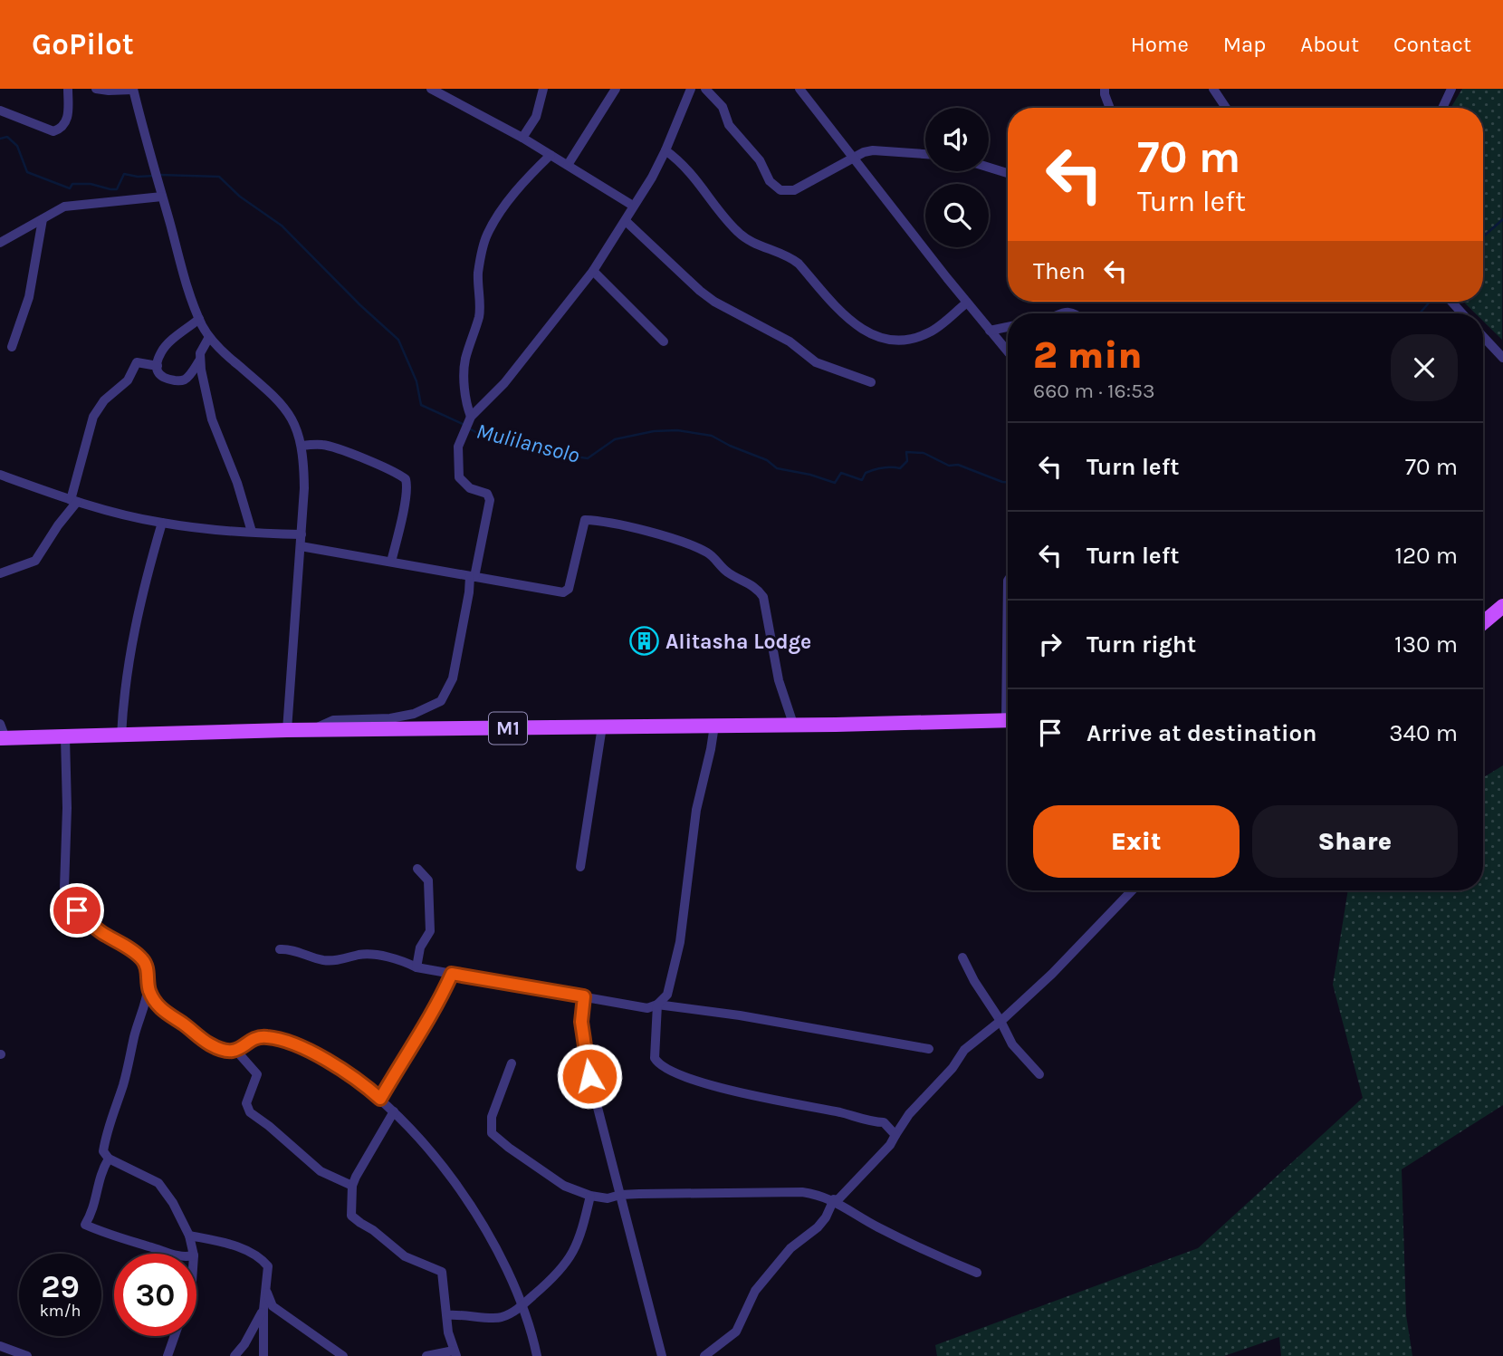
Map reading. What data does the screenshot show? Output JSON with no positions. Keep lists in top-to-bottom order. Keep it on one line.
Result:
{"streets":{"main road":["M1"]},"water":["Mulilansolo"],"places":{"building":["Alitasha Lodge"]},"page":{"header":"GoPilot","nav":["Home","Map","About","Contact"],"turn":["70 m","Turn left"],"then":"Then","heading":["2 min","660 m · 16:53"],"list":[{"name":"Turn left","value":"70 m"},{"name":"Turn left","value":"120 m"},{"name":"Turn right","value":"130 m"},{"name":"Arrive at destination","value":"340 m"}],"buttons":["Exit","Share"],"speed":"29 km/h","limit":"30"}}
